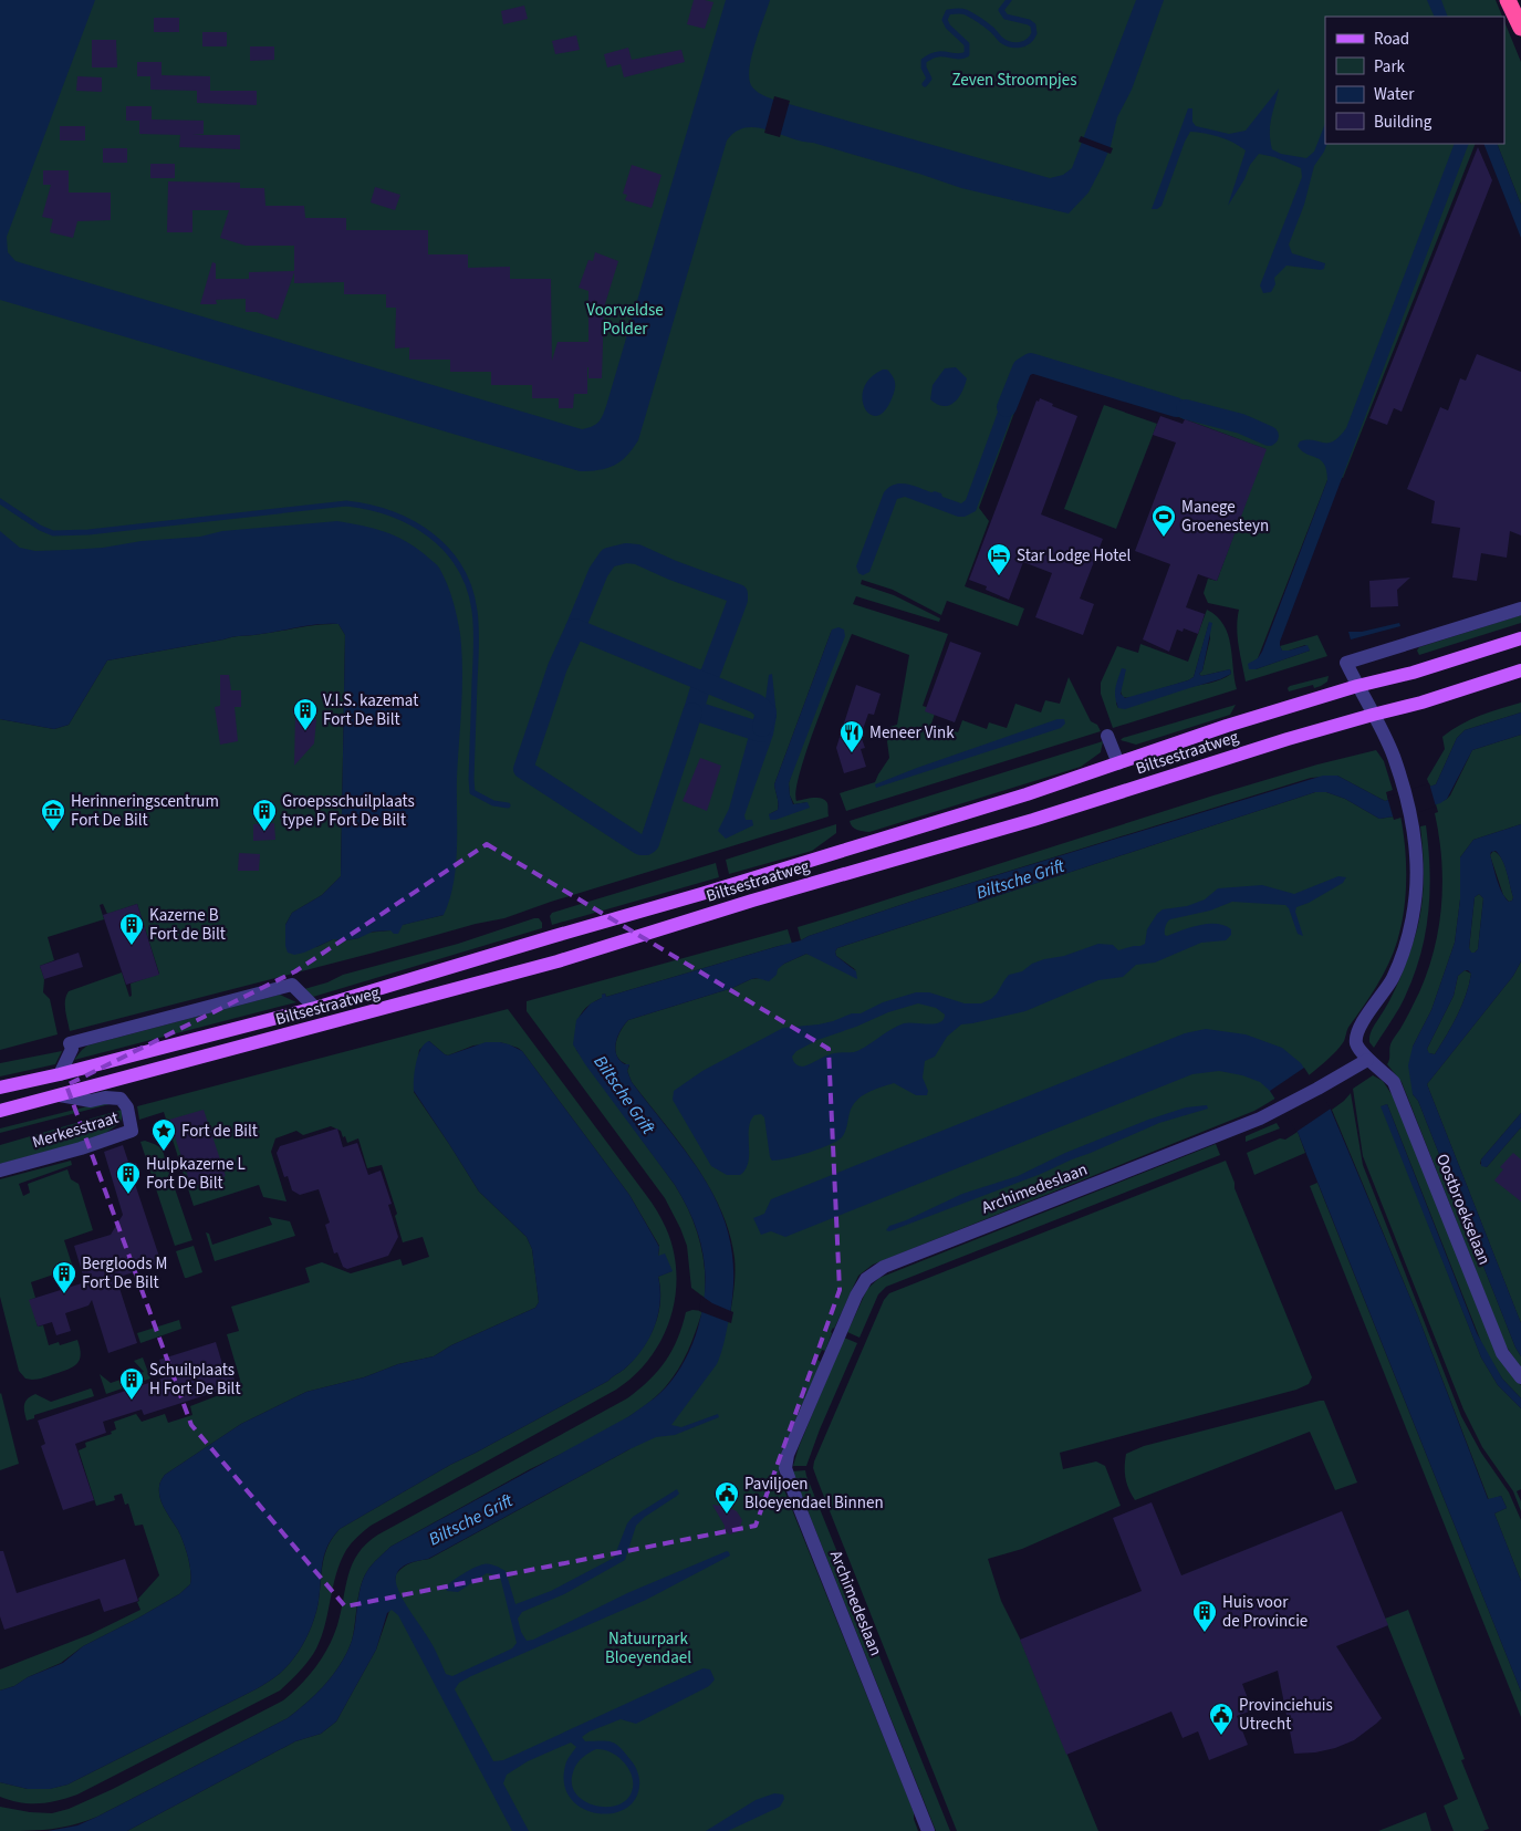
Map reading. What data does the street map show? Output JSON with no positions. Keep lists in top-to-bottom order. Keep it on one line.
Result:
{"streets":{"main road":["Biltsestraatweg"],"street":["Merkesstraat","Archimedeslaan","Oostbroekselaan"]},"crossings":[["Biltsestraatweg","Merkesstraat"],["Archimedeslaan","Oostbroekselaan"]],"water":["Biltsche Grift"],"parks":["Zeven Stroompjes","Voorveldse Polder","Natuurpark Bloeyendael"],"places":{"sports":["Manege Groenesteyn"],"hotel":["Star Lodge Hotel"],"building":["V.I.S. kazemat Fort De Bilt","Groepsschuilplaats type P Fort De Bilt","Kazerne B Fort de Bilt","Hulpkazerne L Fort De Bilt","Bergloods M Fort De Bilt","Schuilplaats H Fort De Bilt","Huis voor de Provincie"],"restaurant":["Meneer Vink"],"museum":["Herinneringscentrum Fort De Bilt"],"place":["Fort de Bilt"],"public building":["Paviljoen Bloeyendael Binnen","Provinciehuis Utrecht"]},"legend":["Road","Park","Water","Building"]}
